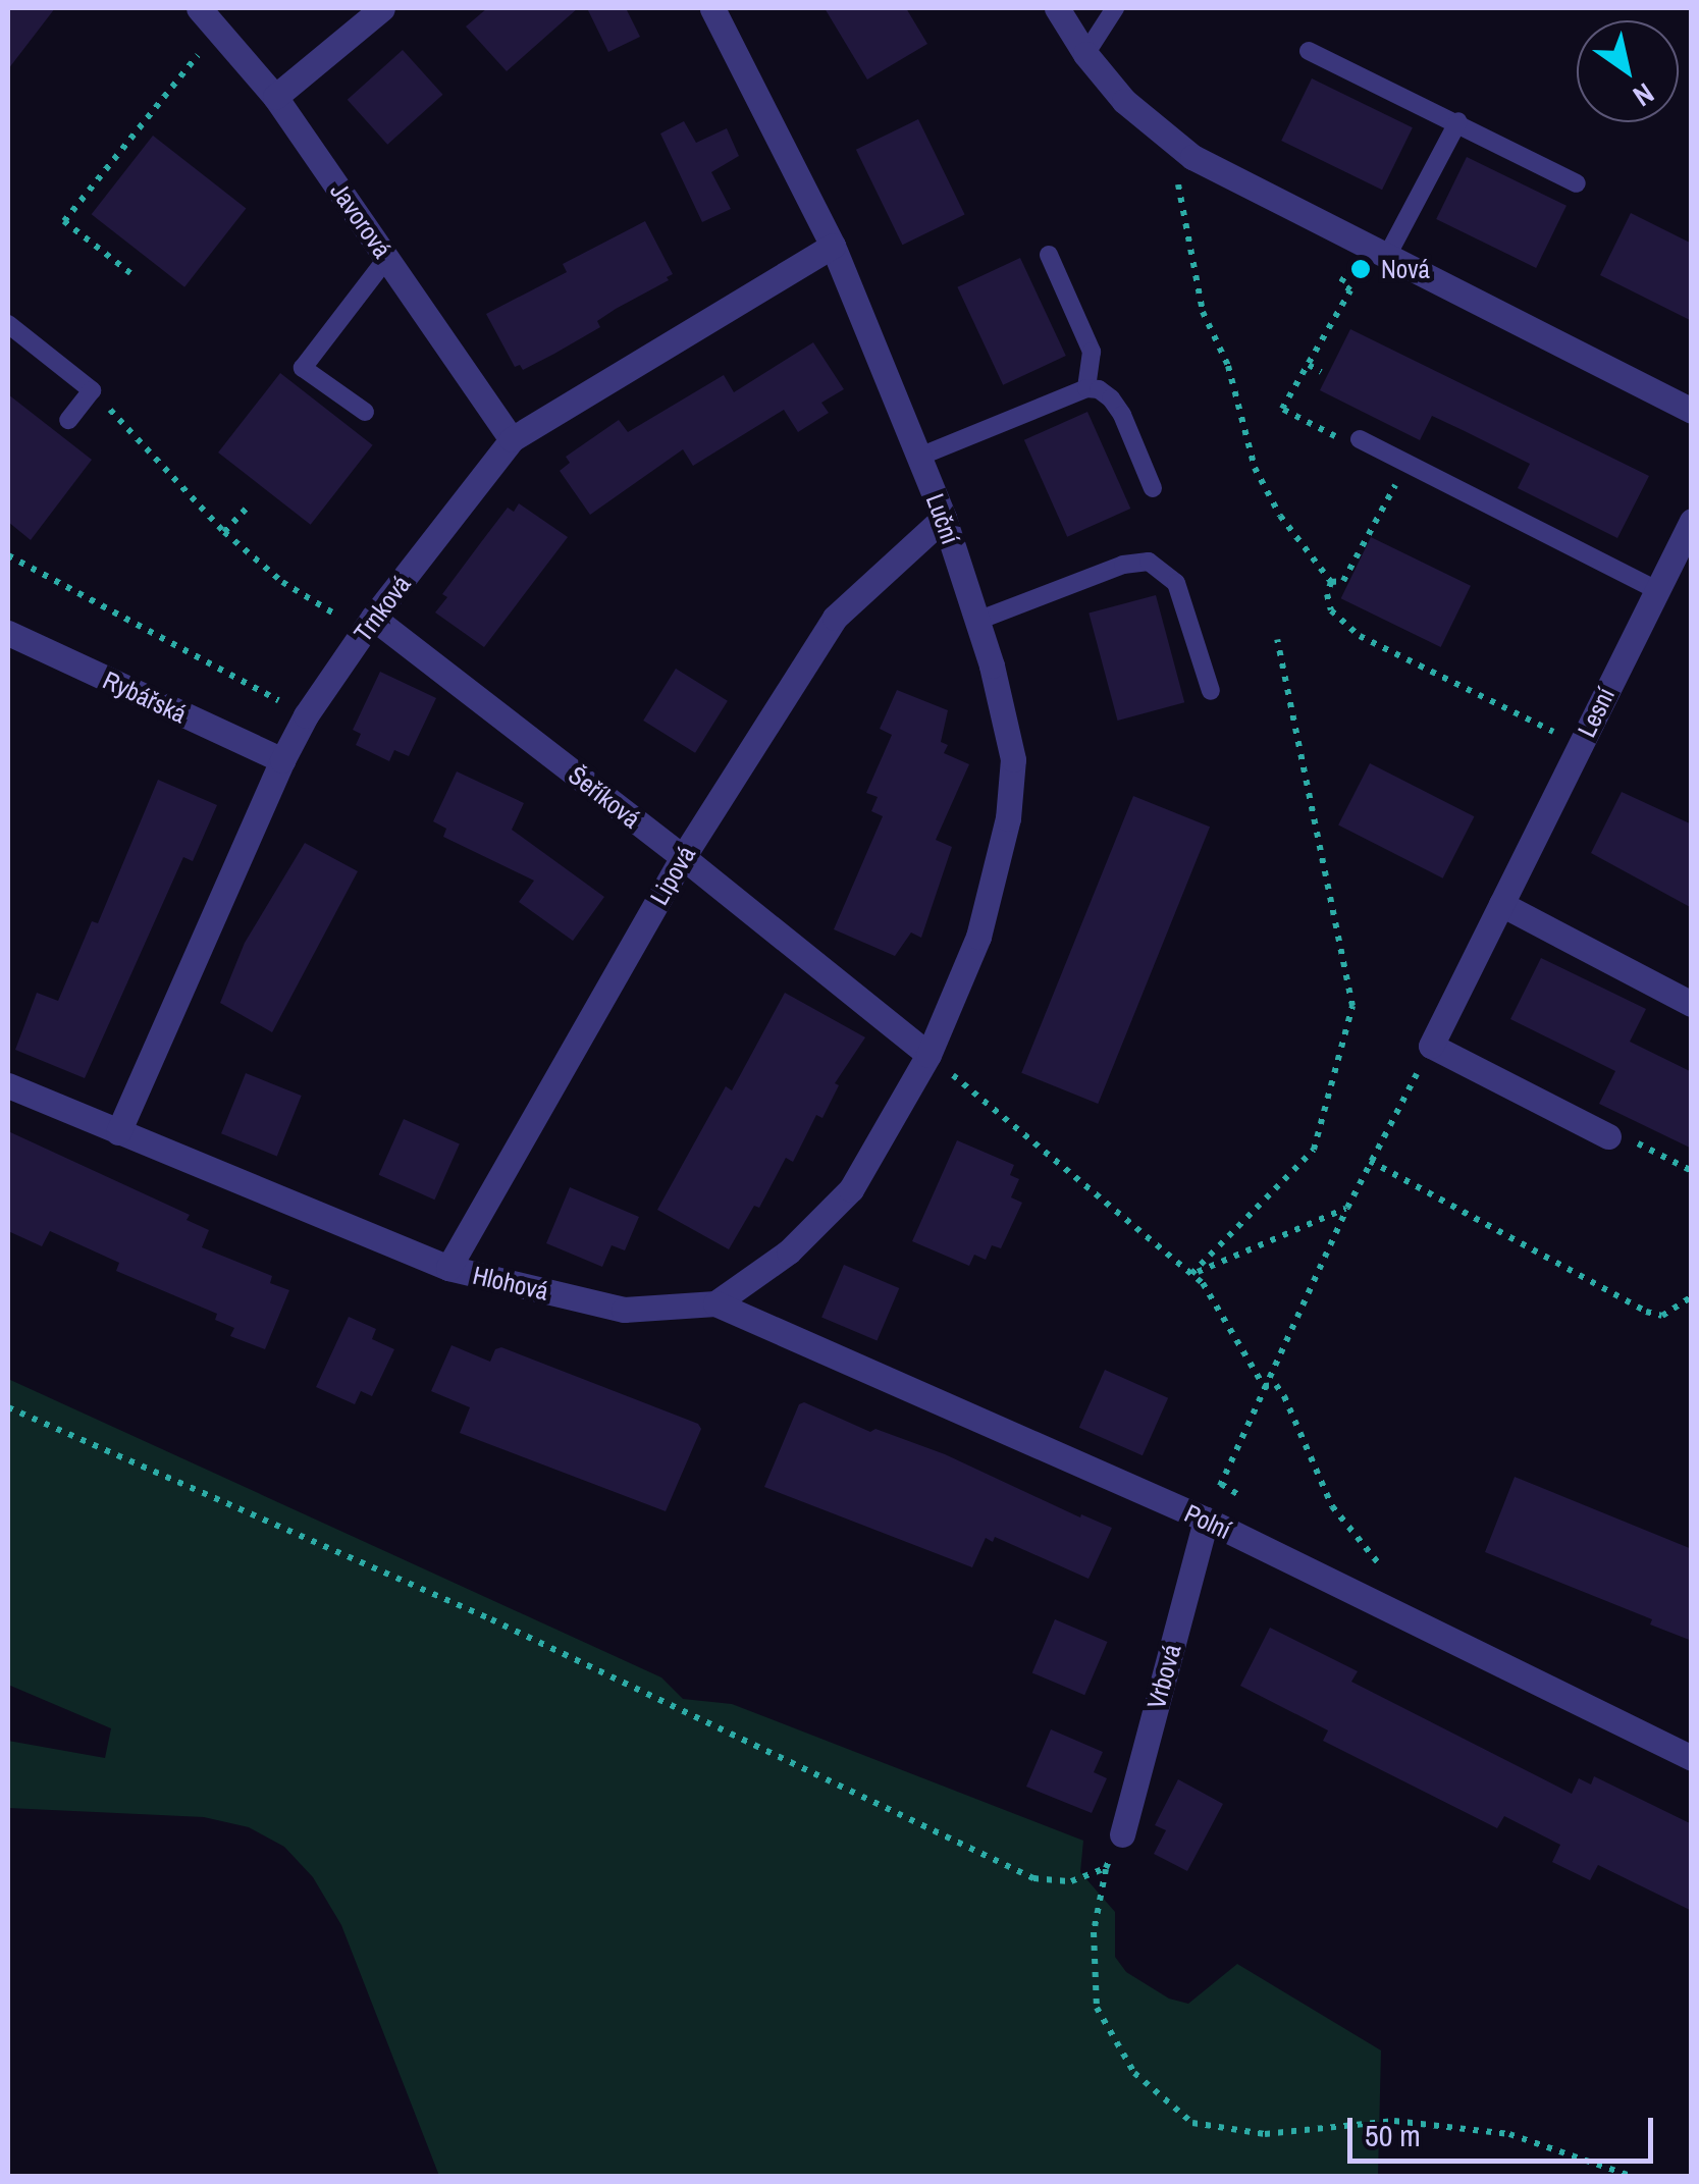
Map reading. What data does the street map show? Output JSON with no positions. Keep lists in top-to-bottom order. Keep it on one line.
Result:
{"streets":{"street":["Javorová","Luční","Trnková","Rybářská","Lesní","Šeříková","Lipová","Hlohová","Polní","Vrbová"]},"crossings":[["Javorová","Trnková"],["Luční","Trnková"],["Luční","Šeříková"],["Luční","Lipová"],["Trnková","Rybářská"],["Trnková","Šeříková"],["Trnková","Hlohová"],["Šeříková","Lipová"],["Lipová","Hlohová"],["Hlohová","Polní"],["Polní","Vrbová"]],"places":["Nová"],"scale_bar":"50 m","north":"bottom right"}
